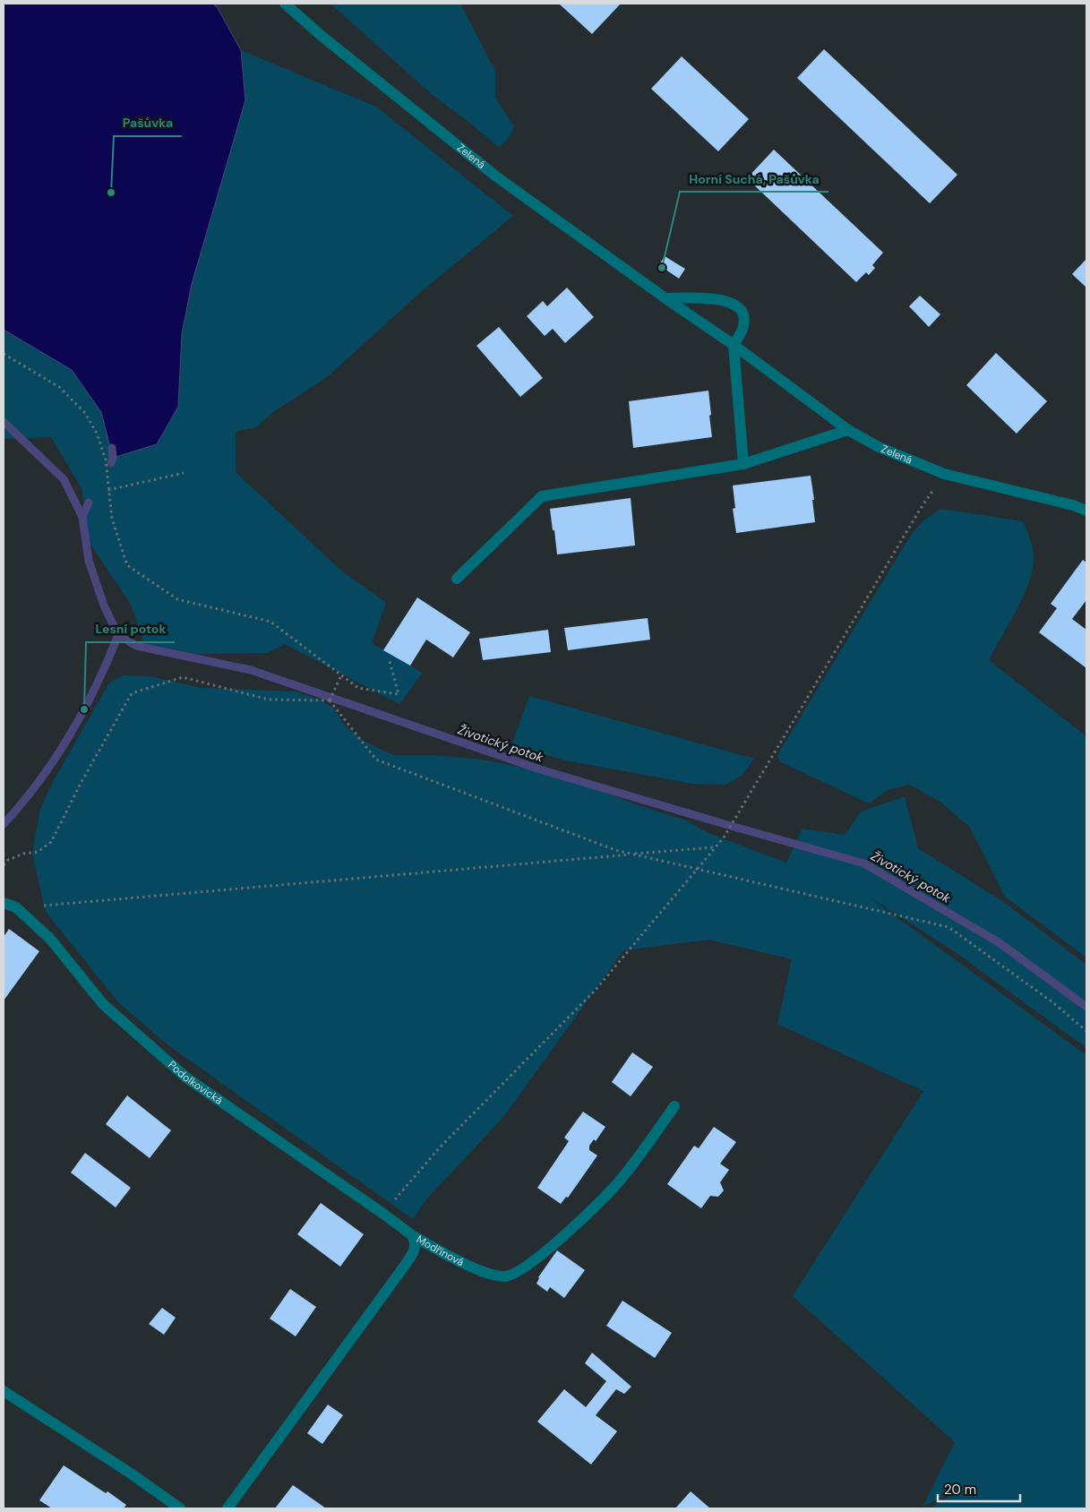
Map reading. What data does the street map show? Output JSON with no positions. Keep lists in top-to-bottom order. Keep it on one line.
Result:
{"streets":{"street":["Zelená","Podolkovická","Modřínová"]},"crossings":[["Podolkovická","Modřínová"]],"water":["Životický potok"],"places":["Pašůvka","Horní Suchá, Pašůvka","Lesní potok"],"scale_bar":"20 m"}
